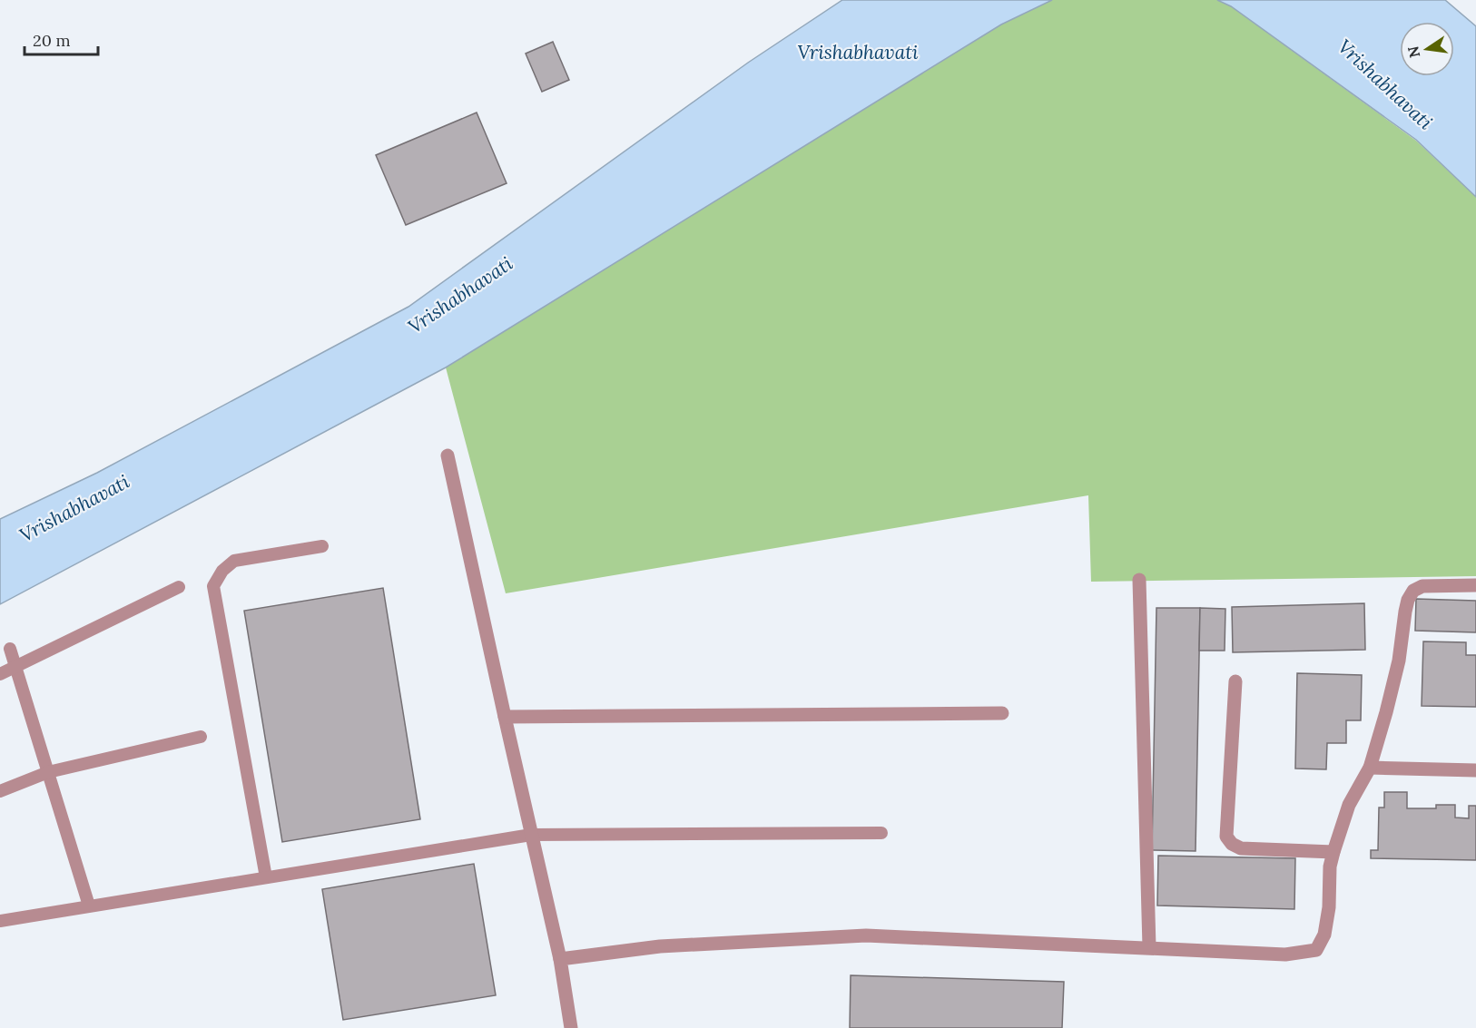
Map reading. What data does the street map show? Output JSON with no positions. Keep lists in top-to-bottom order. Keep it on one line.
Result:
{"water":["Vrishabhavati"],"scale_bar":"20 m","north":"left"}
